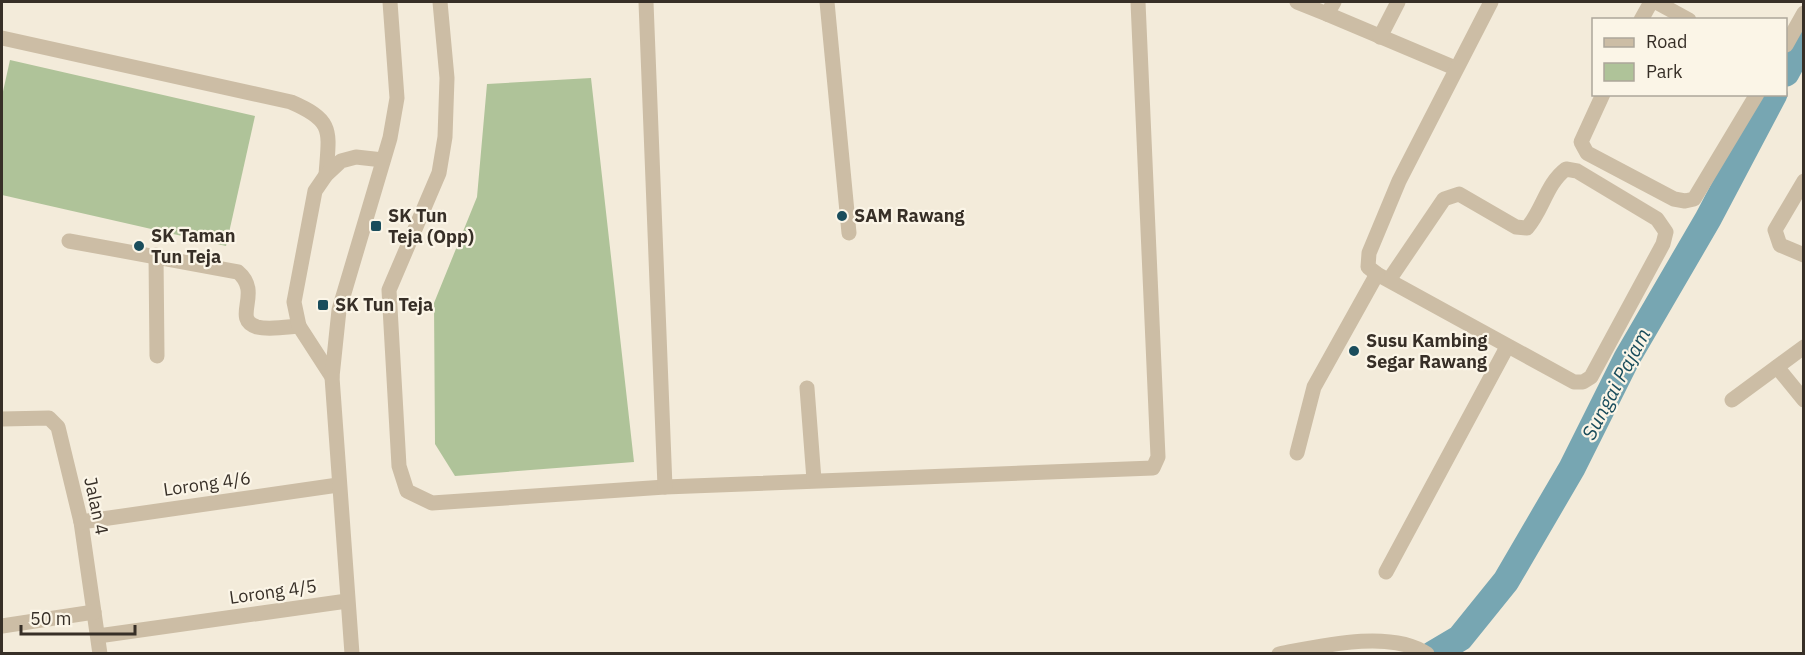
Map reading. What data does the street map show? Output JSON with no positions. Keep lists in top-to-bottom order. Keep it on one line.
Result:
{"streets":{"street":["Lorong 4/6","Jalan 4","Lorong 4/5"]},"crossings":[["Lorong 4/6","Jalan 4"],["Jalan 4","Lorong 4/5"]],"water":["Sungai Pajam"],"places":{"other":["SAM Rawang","SK Taman Tun Teja","Susu Kambing Segar Rawang"],"transit":["SK Tun Teja (Opp)","SK Tun Teja"]},"legend":["Road","Park"],"scale_bar":"50 m"}
